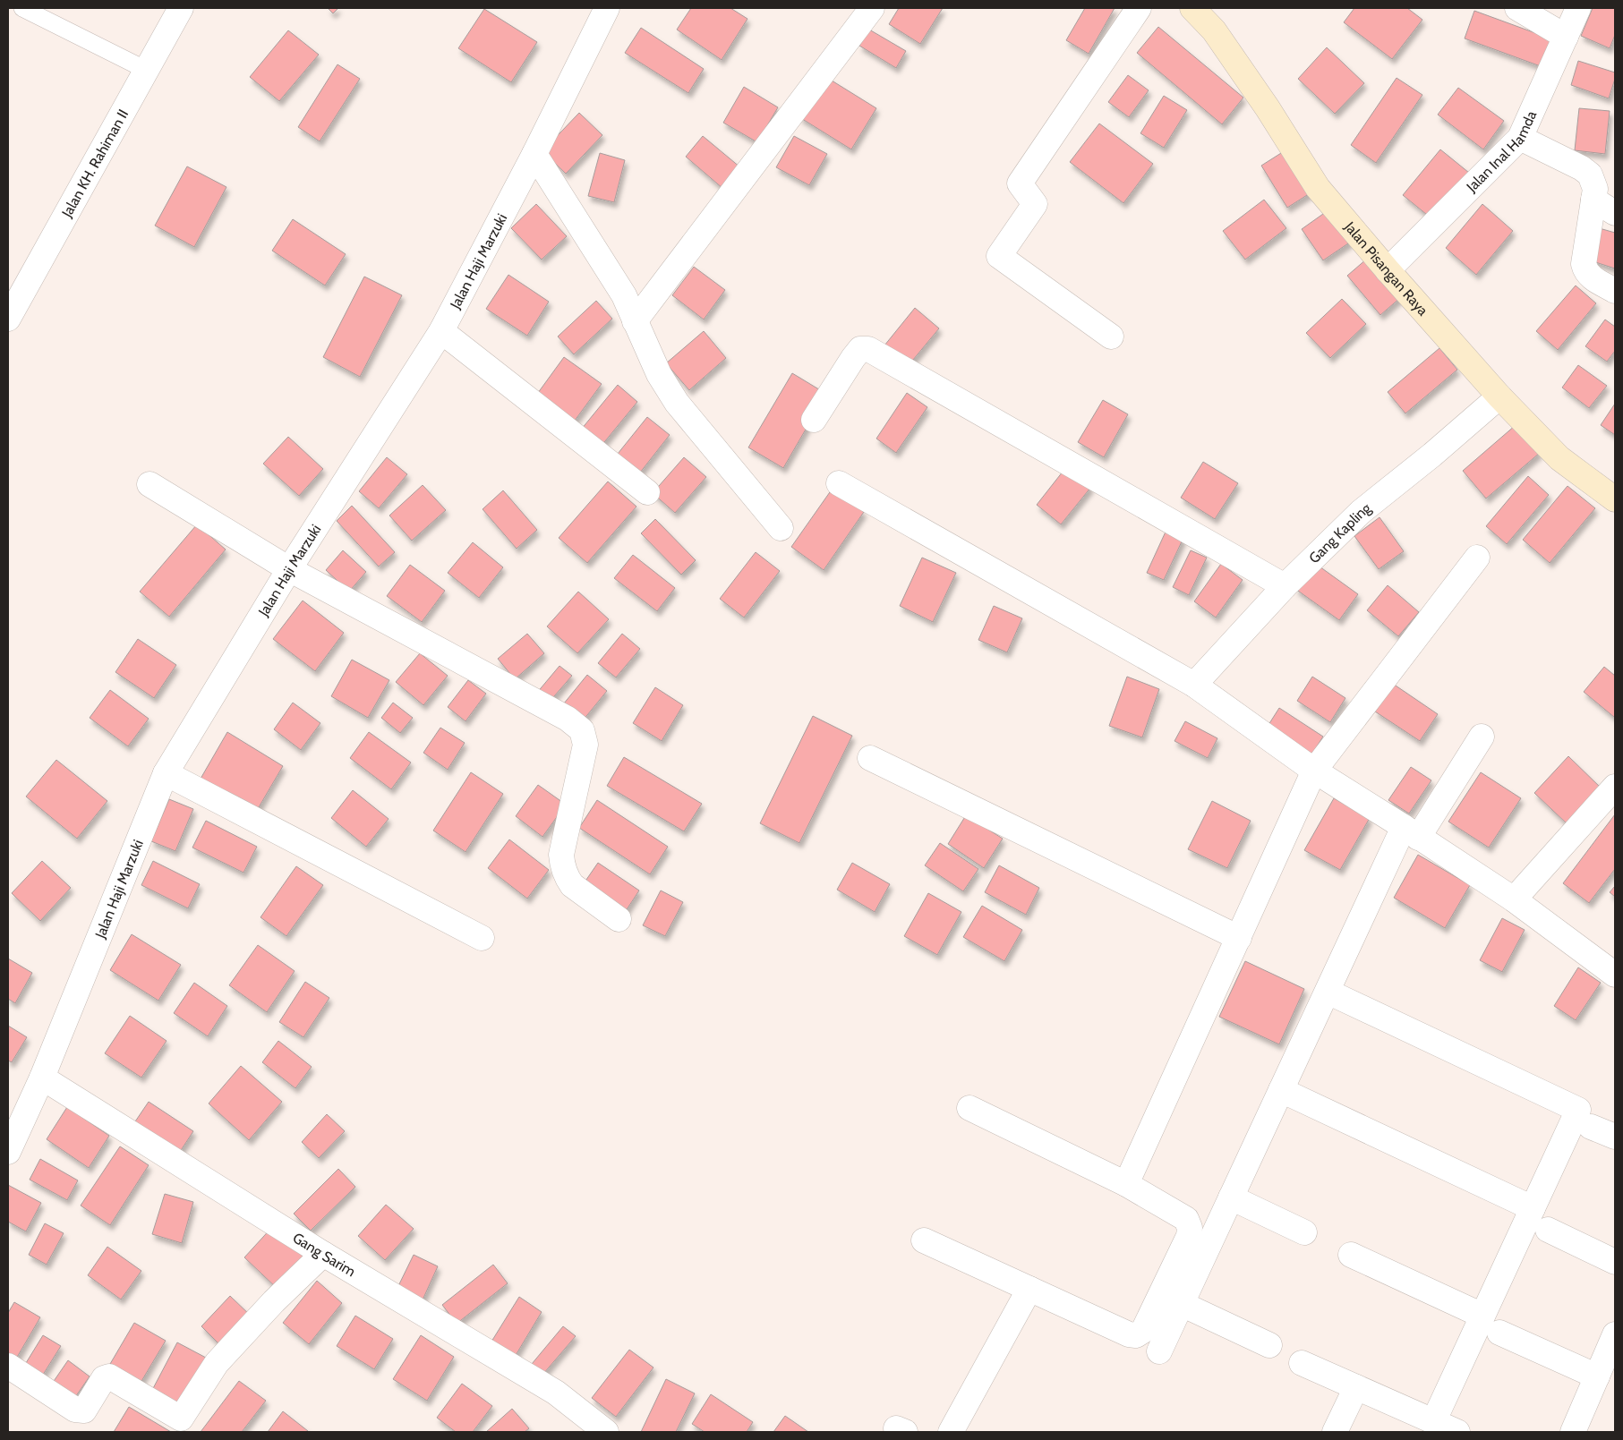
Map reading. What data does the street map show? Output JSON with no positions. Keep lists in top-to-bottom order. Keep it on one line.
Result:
{"streets":{"street":["Jalan Inal Hamda","Jalan KH. Rahiman II","Jalan Haji Marzuki","Jalan Pisangan Raya","Gang Kapling","Gang Sarim"]},"crossings":[["Jalan Inal Hamda","Jalan Pisangan Raya"],["Jalan Haji Marzuki","Gang Sarim"],["Jalan Pisangan Raya","Gang Kapling"]]}
